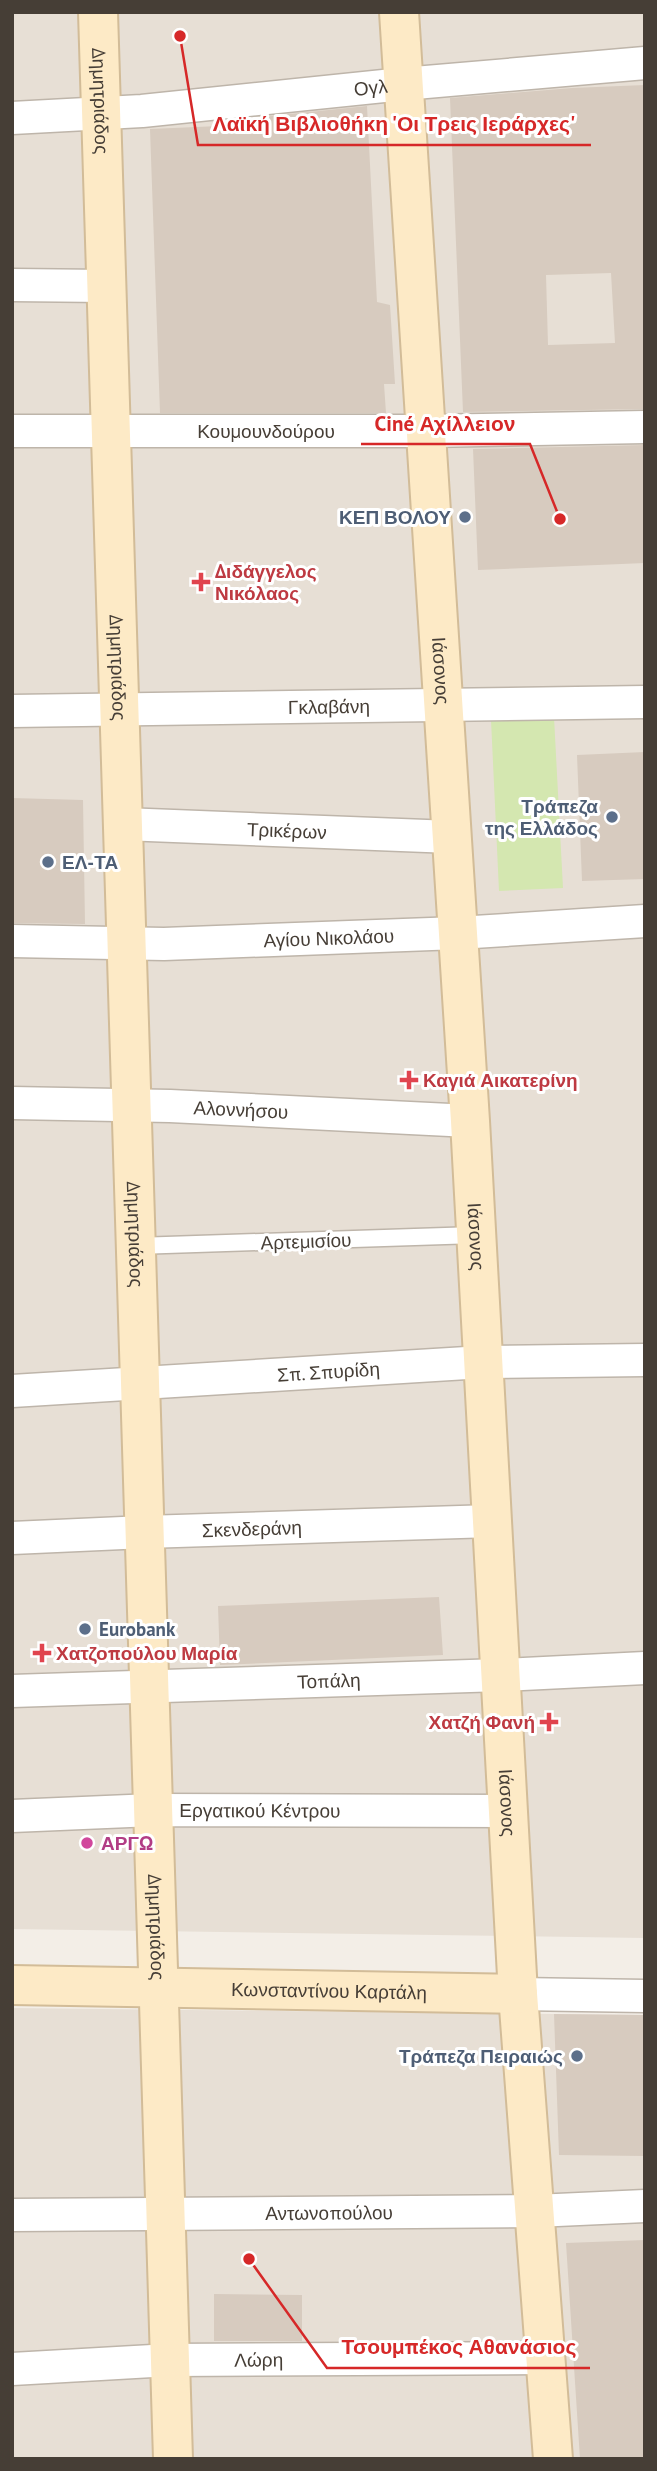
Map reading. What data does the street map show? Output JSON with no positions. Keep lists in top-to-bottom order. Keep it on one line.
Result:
{"streets":{"main road":["Δημητριάδος","Ιάσονος","Κωνσταντίνου Καρτάλη"],"street":["Ογλ","Κουμουνδούρου","Γκλαβάνη","Τρικέρων","Αγίου Νικολάου","Αλοννήσου","Σπ. Σπυρίδη","Σκενδεράνη","Τοπάλη","Εργατικού Κέντρου","Αντωνοπούλου","Λώρη"],"lane":["Αρτεμισίου"]},"crossings":[["Ογλ","Δημητριάδος"],["Ογλ","Ιάσονος"],["Δημητριάδος","Κουμουνδούρου"],["Δημητριάδος","Γκλαβάνη"],["Δημητριάδος","Τρικέρων"],["Δημητριάδος","Αγίου Νικολάου"],["Δημητριάδος","Αλοννήσου"],["Δημητριάδος","Αρτεμισίου"],["Δημητριάδος","Σπ. Σπυρίδη"],["Δημητριάδος","Σκενδεράνη"],["Δημητριάδος","Τοπάλη"],["Δημητριάδος","Εργατικού Κέντρου"],["Δημητριάδος","Κωνσταντίνου Καρτάλη"],["Δημητριάδος","Αντωνοπούλου"],["Δημητριάδος","Λώρη"],["Κουμουνδούρου","Ιάσονος"],["Ιάσονος","Γκλαβάνη"],["Ιάσονος","Τρικέρων"],["Ιάσονος","Αγίου Νικολάου"],["Ιάσονος","Αλοννήσου"],["Ιάσονος","Αρτεμισίου"],["Ιάσονος","Σπ. Σπυρίδη"],["Ιάσονος","Σκενδεράνη"],["Ιάσονος","Τοπάλη"],["Ιάσονος","Εργατικού Κέντρου"],["Ιάσονος","Κωνσταντίνου Καρτάλη"],["Ιάσονος","Αντωνοπούλου"],["Ιάσονος","Λώρη"]],"places":{"other":["Λαϊκή Βιβλιοθήκη 'Οι Τρεις Ιεράρχες'","ΚΕΠ ΒΟΛΟΥ","Ciné Αχίλλειον","Τράπεζα της Ελλάδος","ΕΛ-ΤΑ","Eurobank","ΑΡΓΩ","Τράπεζα Πειραιώς","Τσουμπέκος Αθανάσιος"],"health":["Διδάγγελος Νικόλαος","Καγιά Αικατερίνη","Χατζοπούλου Μαρία","Χατζή Φανή"]}}
